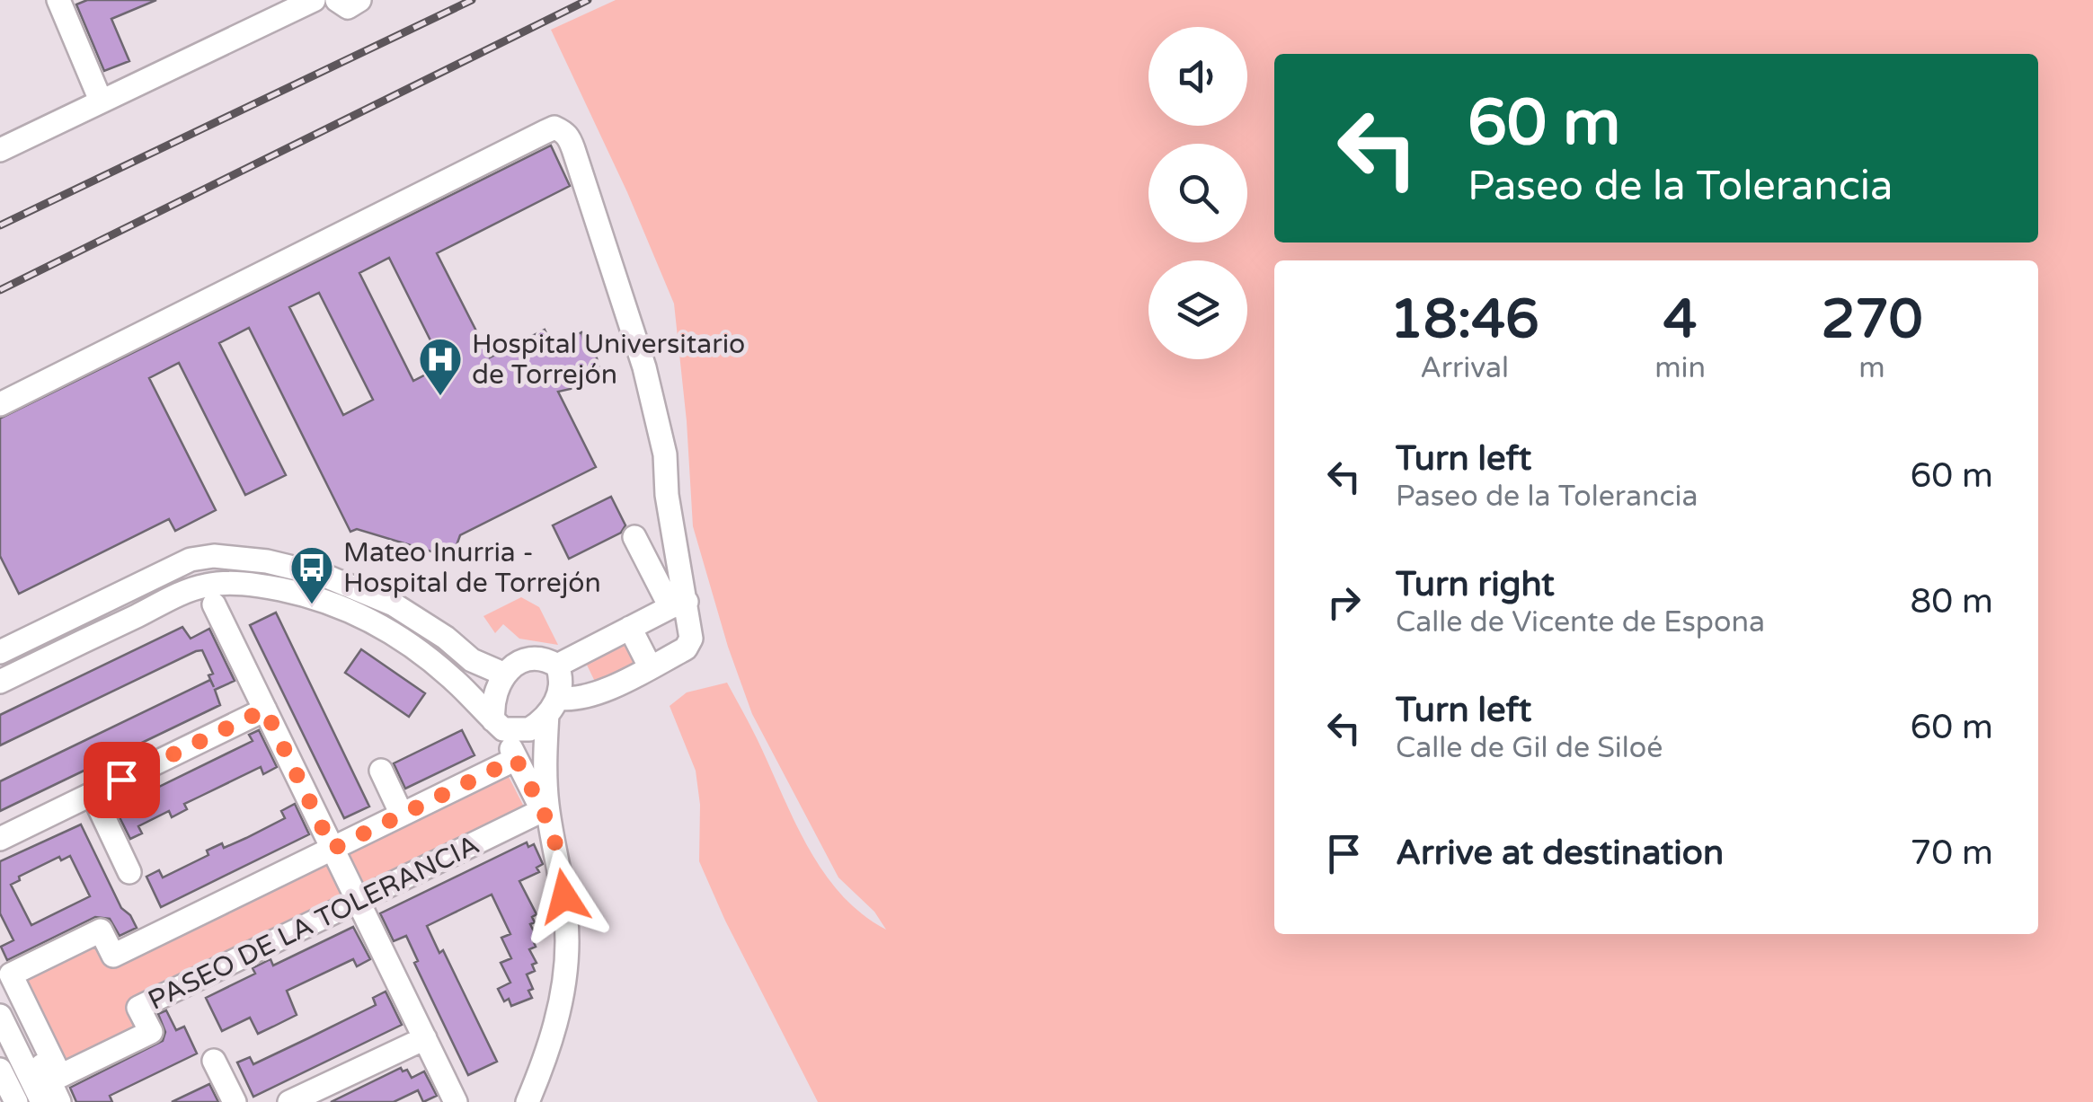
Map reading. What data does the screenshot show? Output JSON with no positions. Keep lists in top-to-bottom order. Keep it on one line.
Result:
{"streets":{"street":["PASEO DE LA TOLERANCIA"]},"places":{"hospital":["Hospital Universitario de Torrejón"],"bus stop":["Mateo Inurria - Hospital de Torrejón"]},"page":{"turn":["60 m","Paseo de la Tolerancia"],"eta":["18:46","Arrival","4","min","270","m"],"list":[{"name":"Turn left","note":"Paseo de la Tolerancia","value":"60 m"},{"name":"Turn right","note":"Calle de Vicente de Espona","value":"80 m"},{"name":"Turn left","note":"Calle de Gil de Siloé","value":"60 m"},{"name":"Arrive at destination","value":"70 m"}]}}
